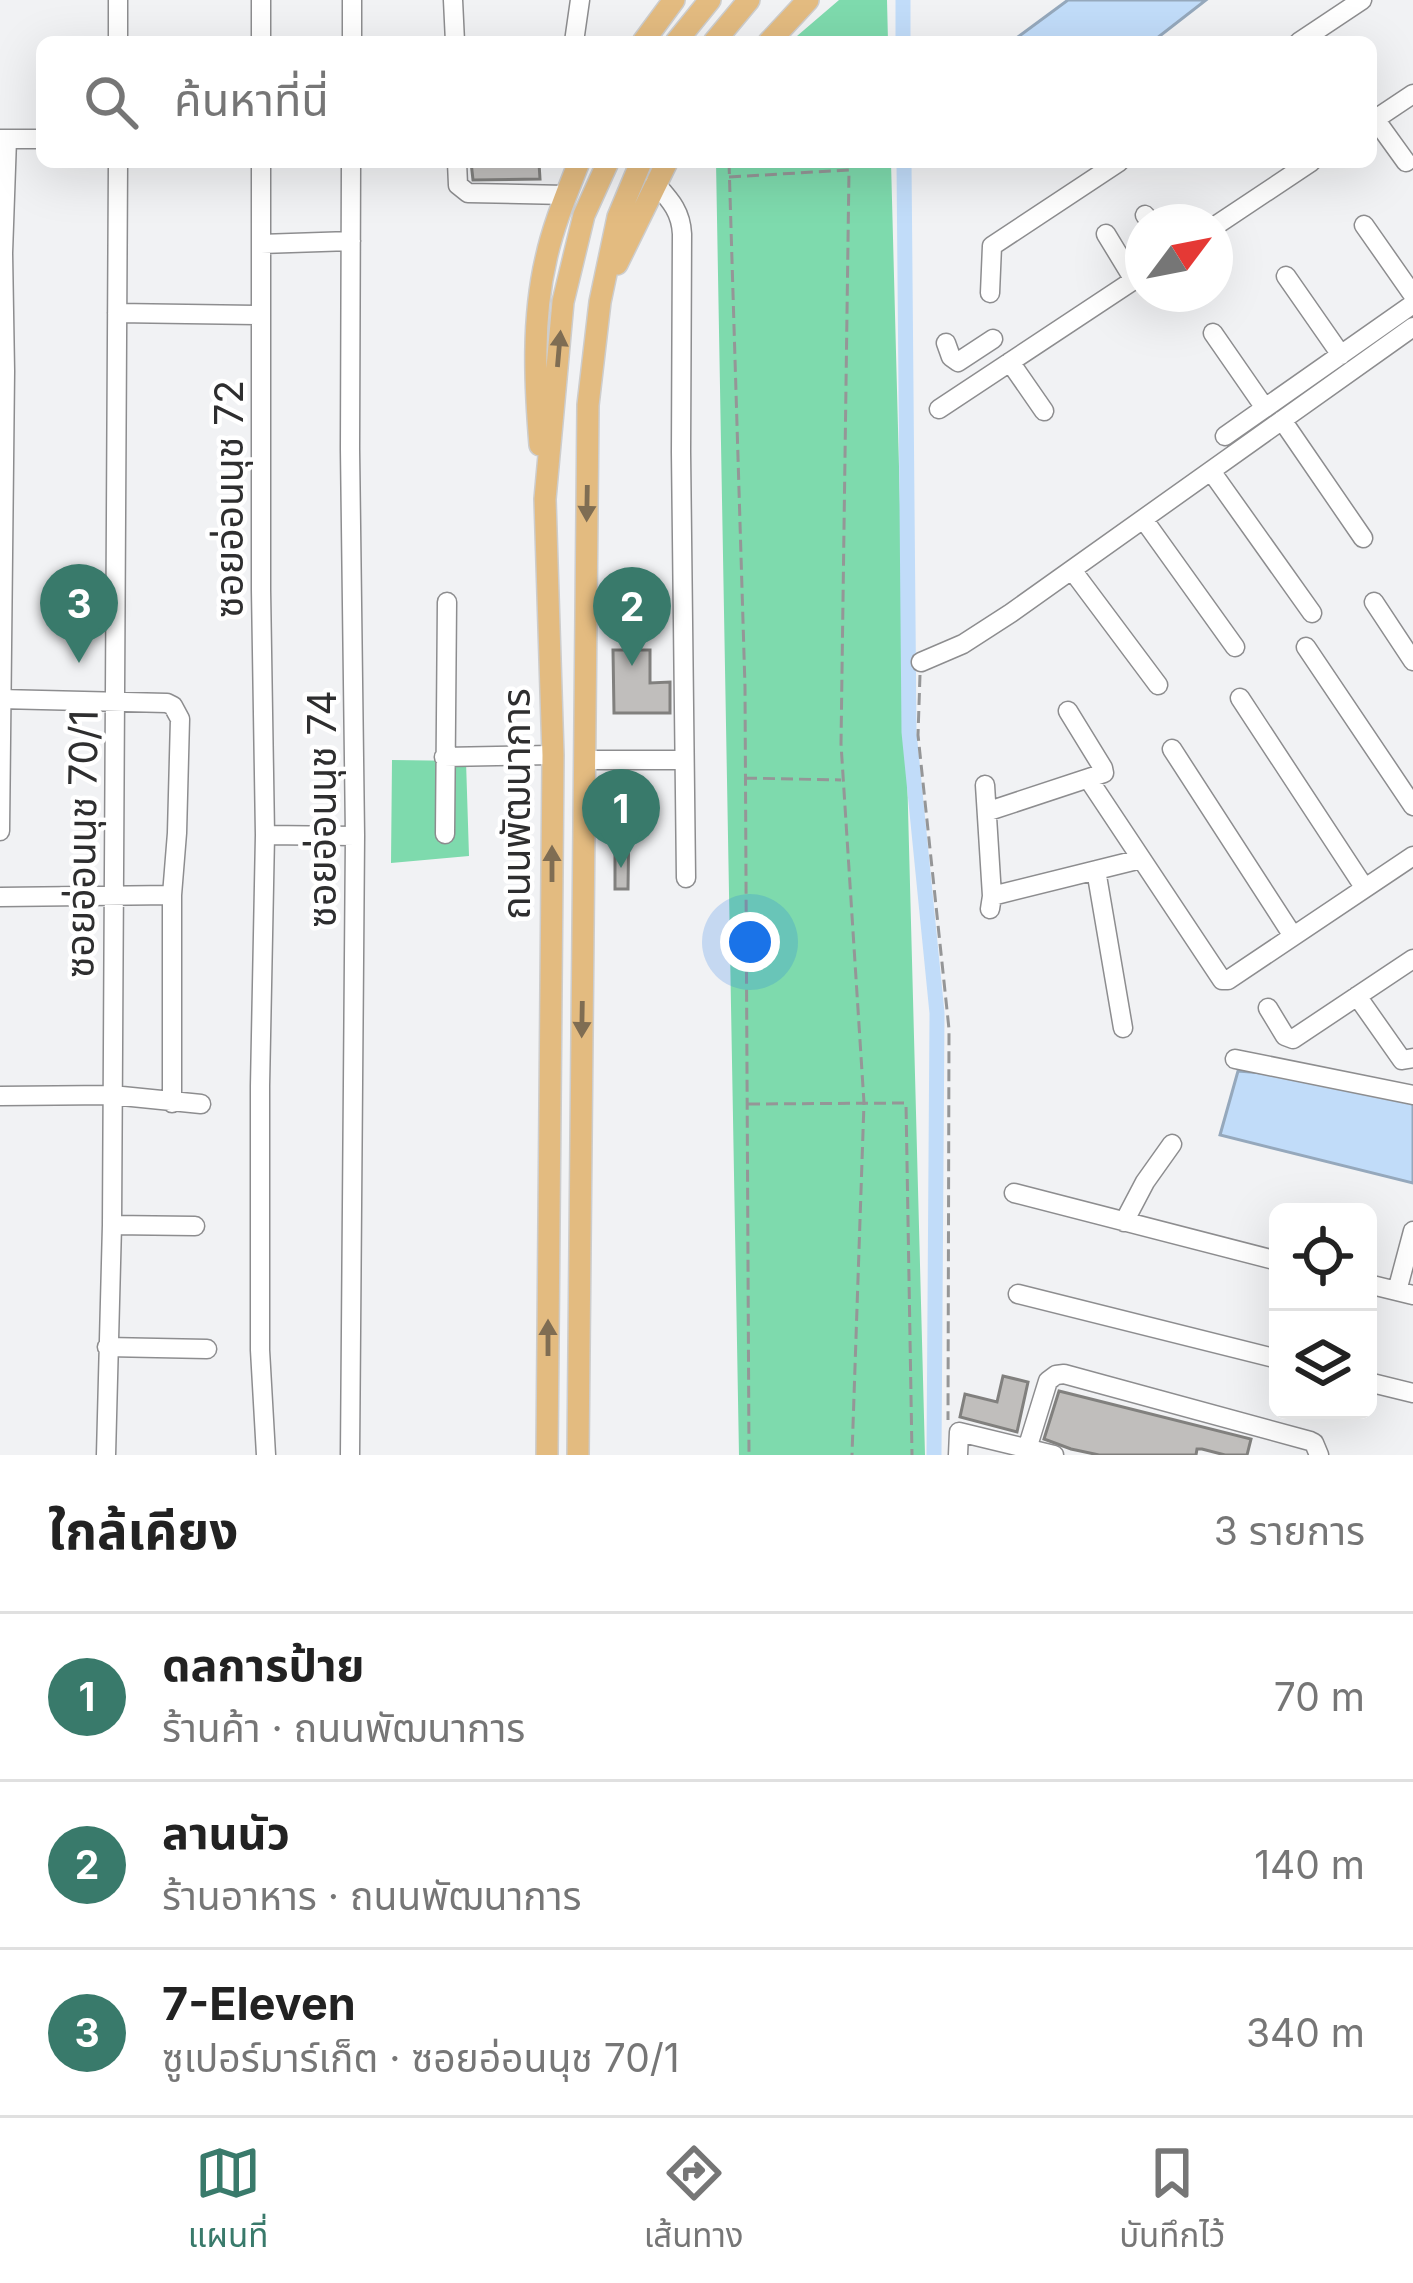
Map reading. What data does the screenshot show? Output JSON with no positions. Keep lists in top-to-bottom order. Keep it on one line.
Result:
{"streets":{"main road":["ถนนพัฒนาการ"],"street":["ซอยอ่อนนุช 72","ซอยอ่อนนุช 74","ซอยอ่อนนุช 70/1"]},"north":"top right","page":{"search":"ค้นหาที่นี่","pins":["3","2","1"],"heading":["ใกล้เคียง","3 รายการ"],"list":[{"mark":"1","name":"ดลการป้าย","note":"ร้านค้า · ถนนพัฒนาการ","value":"70 m"},{"mark":"2","name":"ลานนัว","note":"ร้านอาหาร · ถนนพัฒนาการ","value":"140 m"},{"mark":"3","name":"7-Eleven","note":"ซูเปอร์มาร์เก็ต · ซอยอ่อนนุช 70/1","value":"340 m"}],"nav":["แผนที่","เส้นทาง","บันทึกไว้"]}}
